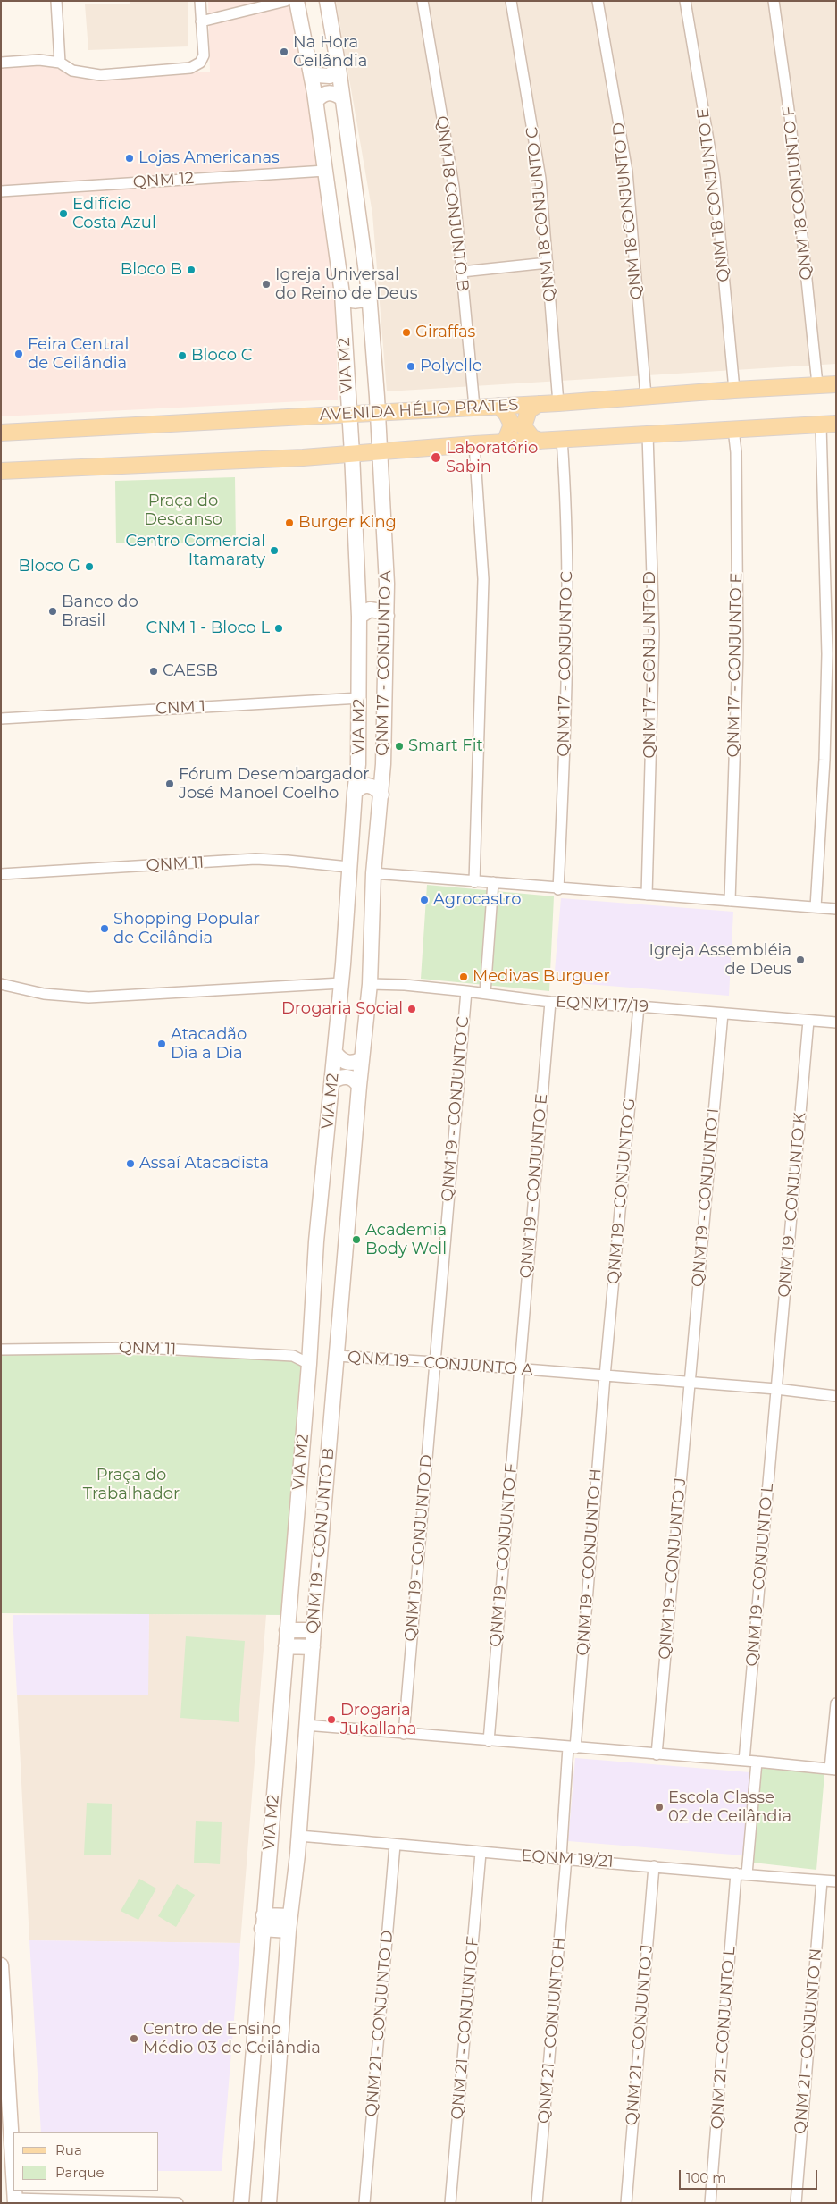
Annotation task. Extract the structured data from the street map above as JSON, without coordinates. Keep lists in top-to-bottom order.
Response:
{
  "streets": {
    "main road": [
      "VIA M2",
      "AVENIDA HÉLIO PRATES",
      "QNM 17 - CONJUNTO A",
      "QNM 19 - CONJUNTO A",
      "QNM 19 - CONJUNTO B"
    ],
    "street": [
      "QNM 12",
      "QNM 18 CONJUNTO F",
      "QNM 18 CONJUNTO E",
      "QNM 18 CONJUNTO B",
      "QNM 18 CONJUNTO D",
      "QNM 18 CONJUNTO C",
      "QNM 17 - CONJUNTO C",
      "QNM 17 - CONJUNTO D",
      "QNM 17 - CONJUNTO E",
      "CNM 1",
      "QNM 11",
      "EQNM 17/19",
      "QNM 19 - CONJUNTO C",
      "QNM 19 - CONJUNTO E",
      "QNM 19 - CONJUNTO G",
      "QNM 19 - CONJUNTO I",
      "QNM 19 - CONJUNTO K",
      "QNM 19 - CONJUNTO D",
      "QNM 19 - CONJUNTO F",
      "QNM 19 - CONJUNTO H",
      "QNM 19 - CONJUNTO J",
      "QNM 19 - CONJUNTO L",
      "EQNM 19/21",
      "QNM 21 - CONJUNTO D",
      "QNM 21 - CONJUNTO F",
      "QNM 21 - CONJUNTO H",
      "QNM 21 - CONJUNTO J",
      "QNM 21 - CONJUNTO L",
      "QNM 21 - CONJUNTO N"
    ]
  },
  "crossings": [
    ["QNM 12", "VIA M2"],
    ["QNM 18 CONJUNTO F", "AVENIDA HÉLIO PRATES"],
    ["QNM 18 CONJUNTO E", "AVENIDA HÉLIO PRATES"],
    ["QNM 18 CONJUNTO B", "AVENIDA HÉLIO PRATES"],
    ["QNM 18 CONJUNTO D", "AVENIDA HÉLIO PRATES"],
    ["QNM 18 CONJUNTO C", "AVENIDA HÉLIO PRATES"],
    ["VIA M2", "AVENIDA HÉLIO PRATES"],
    ["VIA M2", "CNM 1"],
    ["VIA M2", "QNM 11"],
    ["VIA M2", "QNM 19 - CONJUNTO B"],
    ["VIA M2", "EQNM 19/21"],
    ["EQNM 17/19", "QNM 19 - CONJUNTO C"],
    ["EQNM 17/19", "QNM 19 - CONJUNTO E"],
    ["EQNM 17/19", "QNM 19 - CONJUNTO G"],
    ["EQNM 17/19", "QNM 19 - CONJUNTO I"],
    ["EQNM 17/19", "QNM 19 - CONJUNTO K"],
    ["EQNM 17/19", "QNM 19 - CONJUNTO A"],
    ["QNM 19 - CONJUNTO C", "QNM 19 - CONJUNTO A"],
    ["QNM 19 - CONJUNTO C", "QNM 19 - CONJUNTO D"],
    ["QNM 19 - CONJUNTO E", "QNM 19 - CONJUNTO A"],
    ["QNM 19 - CONJUNTO E", "QNM 19 - CONJUNTO F"],
    ["QNM 19 - CONJUNTO G", "QNM 19 - CONJUNTO A"],
    ["QNM 19 - CONJUNTO G", "QNM 19 - CONJUNTO H"],
    ["QNM 19 - CONJUNTO I", "QNM 19 - CONJUNTO A"],
    ["QNM 19 - CONJUNTO I", "QNM 19 - CONJUNTO J"],
    ["QNM 19 - CONJUNTO K", "QNM 19 - CONJUNTO A"],
    ["QNM 19 - CONJUNTO K", "QNM 19 - CONJUNTO L"],
    ["QNM 19 - CONJUNTO A", "QNM 19 - CONJUNTO B"],
    ["QNM 19 - CONJUNTO A", "QNM 19 - CONJUNTO D"],
    ["QNM 19 - CONJUNTO A", "QNM 19 - CONJUNTO F"],
    ["QNM 19 - CONJUNTO A", "QNM 19 - CONJUNTO H"],
    ["QNM 19 - CONJUNTO A", "QNM 19 - CONJUNTO J"],
    ["QNM 19 - CONJUNTO A", "QNM 19 - CONJUNTO L"],
    ["QNM 19 - CONJUNTO H", "EQNM 19/21"],
    ["QNM 19 - CONJUNTO H", "QNM 21 - CONJUNTO H"],
    ["EQNM 19/21", "QNM 21 - CONJUNTO D"],
    ["EQNM 19/21", "QNM 21 - CONJUNTO F"],
    ["EQNM 19/21", "QNM 21 - CONJUNTO H"],
    ["EQNM 19/21", "QNM 21 - CONJUNTO J"],
    ["EQNM 19/21", "QNM 21 - CONJUNTO L"],
    ["EQNM 19/21", "QNM 21 - CONJUNTO N"]
  ],
  "parks": ["Praça do Descanso", "Praça do Trabalhador"],
  "places": [
    "Na Hora Ceilândia",
    "Lojas Americanas",
    "Edifício Costa Azul",
    "Bloco B",
    "Igreja Universal do Reino de Deus",
    "Giraffas",
    "Feira Central de Ceilândia",
    "Bloco C",
    "Polyelle",
    "Laboratório Sabin",
    "Burger King",
    "Centro Comercial Itamaraty",
    "Bloco G",
    "Banco do Brasil",
    "CNM 1 - Bloco L",
    "CAESB",
    "Smart Fit",
    "Fórum Desembargador José Manoel Coelho",
    "Agrocastro",
    "Shopping Popular de Ceilândia",
    "Igreja Assembléia de Deus",
    "Medivas Burguer",
    "Drogaria Social",
    "Atacadão Dia a Dia",
    "Assaí Atacadista",
    "Academia Body Well",
    "Drogaria Jukallana",
    "Escola Classe 02 de Ceilândia",
    "Centro de Ensino Médio 03 de Ceilândia"
  ],
  "legend": ["Rua", "Parque"],
  "scale_bar": "100 m"
}
